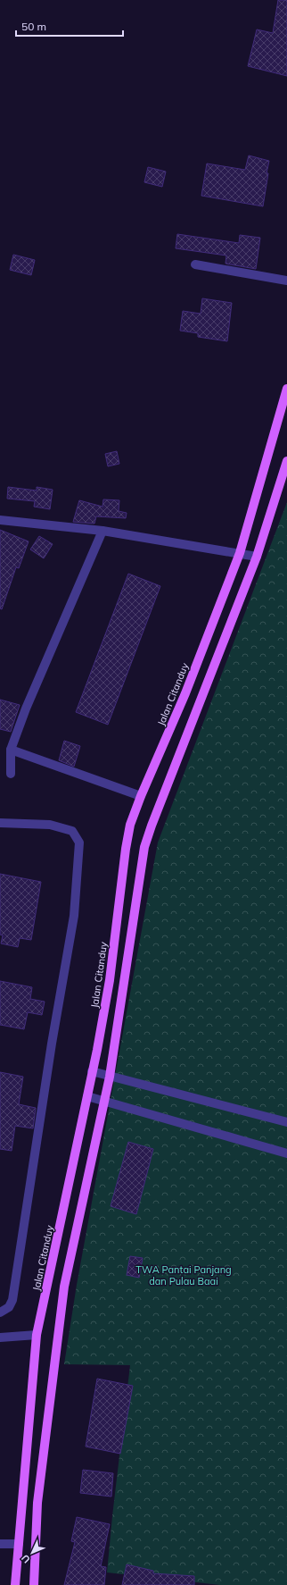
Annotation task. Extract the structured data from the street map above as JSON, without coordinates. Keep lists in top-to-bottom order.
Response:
{
  "streets": {
    "main road": ["Jalan Citanduy"]
  },
  "parks": ["TWA Pantai Panjang dan Pulau Baai"],
  "scale_bar": "50 m",
  "north": "bottom left"
}
